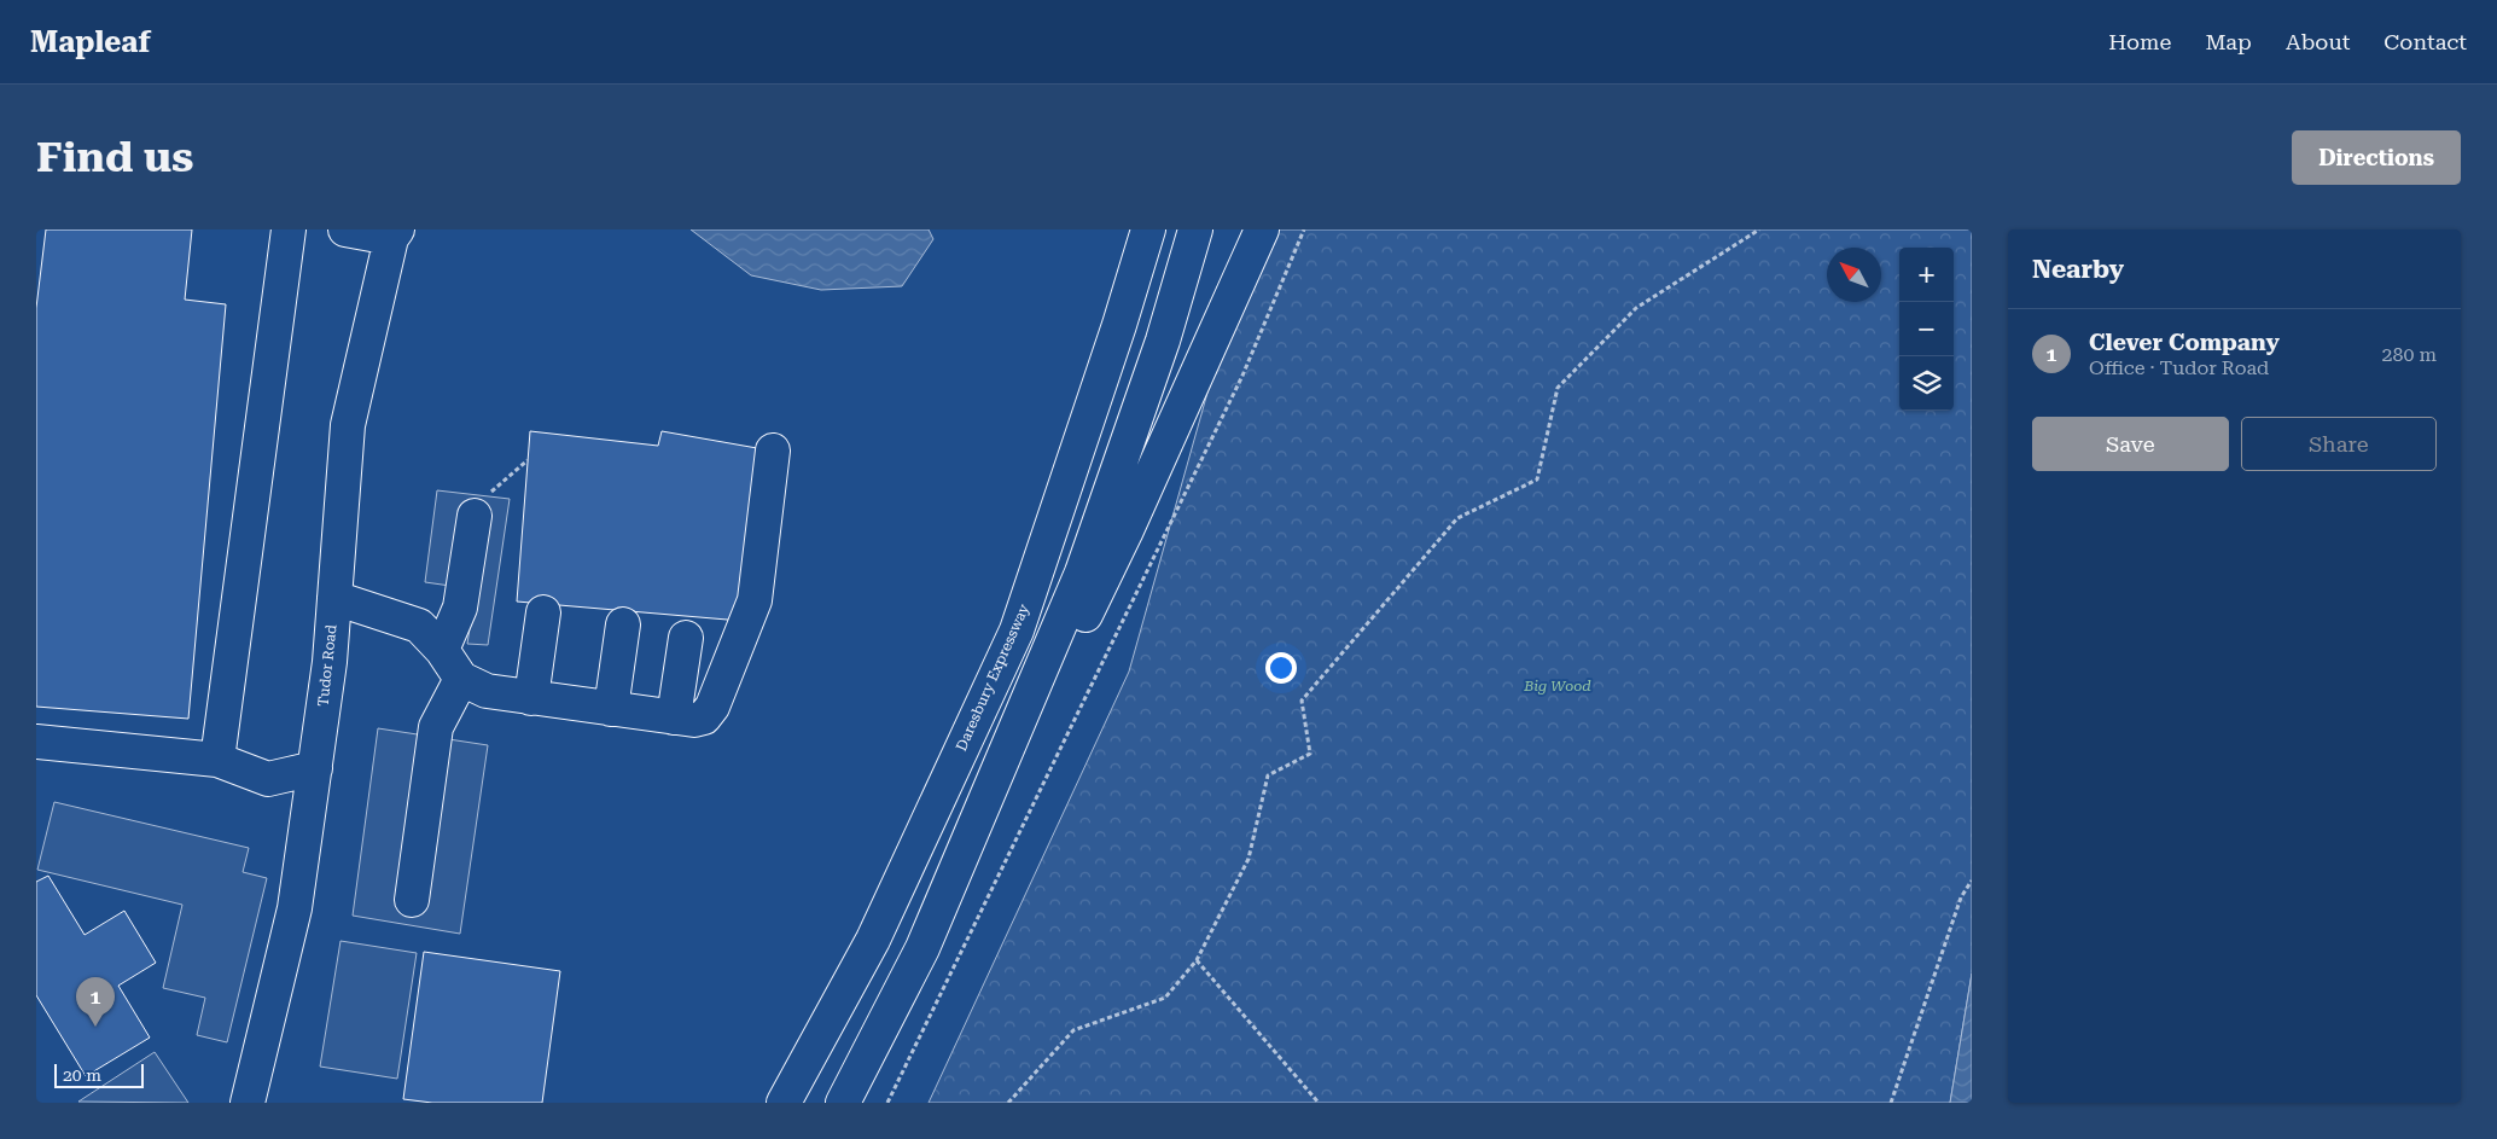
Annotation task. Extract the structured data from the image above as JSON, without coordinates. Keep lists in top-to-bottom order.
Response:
{
  "streets": {
    "main road": ["Tudor Road", "Daresbury Expressway"]
  },
  "parks": ["Big Wood"],
  "scale_bar": "20 m",
  "north": "top left",
  "page": {
    "header": "Mapleaf",
    "nav": [
      "Home",
      "Map",
      "About",
      "Contact"
    ],
    "buttons": [
      "Directions",
      ["Save", "Share"]
    ],
    "title": "Find us",
    "heading": "Nearby",
    "map_buttons": ["+", "−"],
    "list": [
      {
        "mark": "1",
        "name": "Clever Company",
        "note": "Office · Tudor Road",
        "value": "280 m"
      }
    ],
    "pins": "1",
    "scale": "20 m"
  }
}
